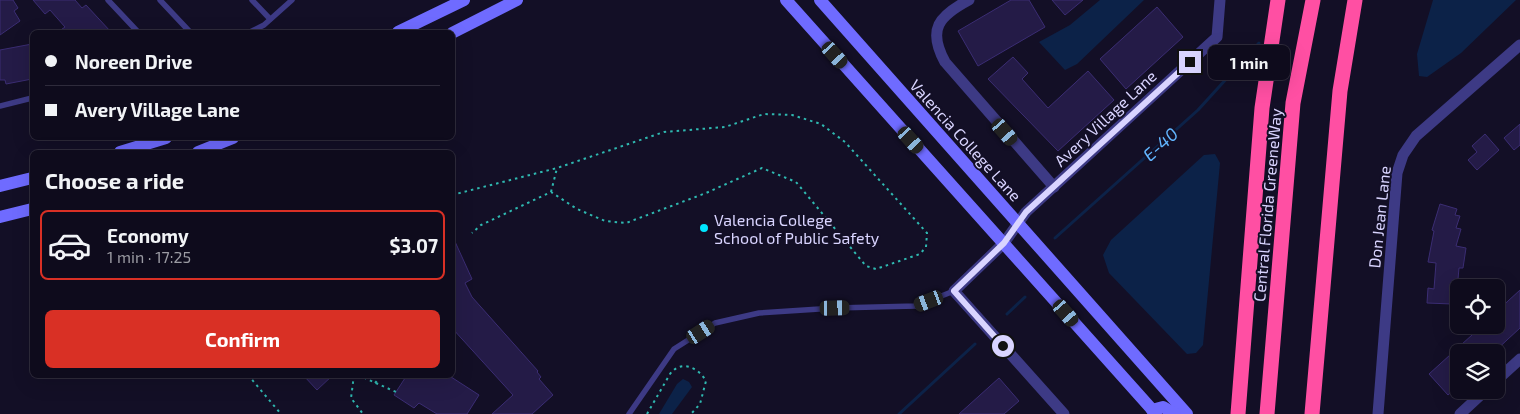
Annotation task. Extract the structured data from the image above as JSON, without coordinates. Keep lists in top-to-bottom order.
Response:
{
  "streets": {
    "highway": ["Central Florida GreeneWay"],
    "street": ["Avery Village Lane", "Valencia College Lane", "Don Jean Lane"]
  },
  "crossings": [
    ["Avery Village Lane", "Valencia College Lane"]
  ],
  "water": ["E-40"],
  "places": ["Valencia College School of Public Safety"],
  "page": {
    "banner": ["Noreen Drive", "Avery Village Lane"],
    "bubble": "1 min",
    "heading": "Choose a ride",
    "list": [
      {
        "name": "Economy",
        "note": "1 min · 17:25",
        "value": "$3.07"
      }
    ],
    "buttons": "Confirm"
  }
}
